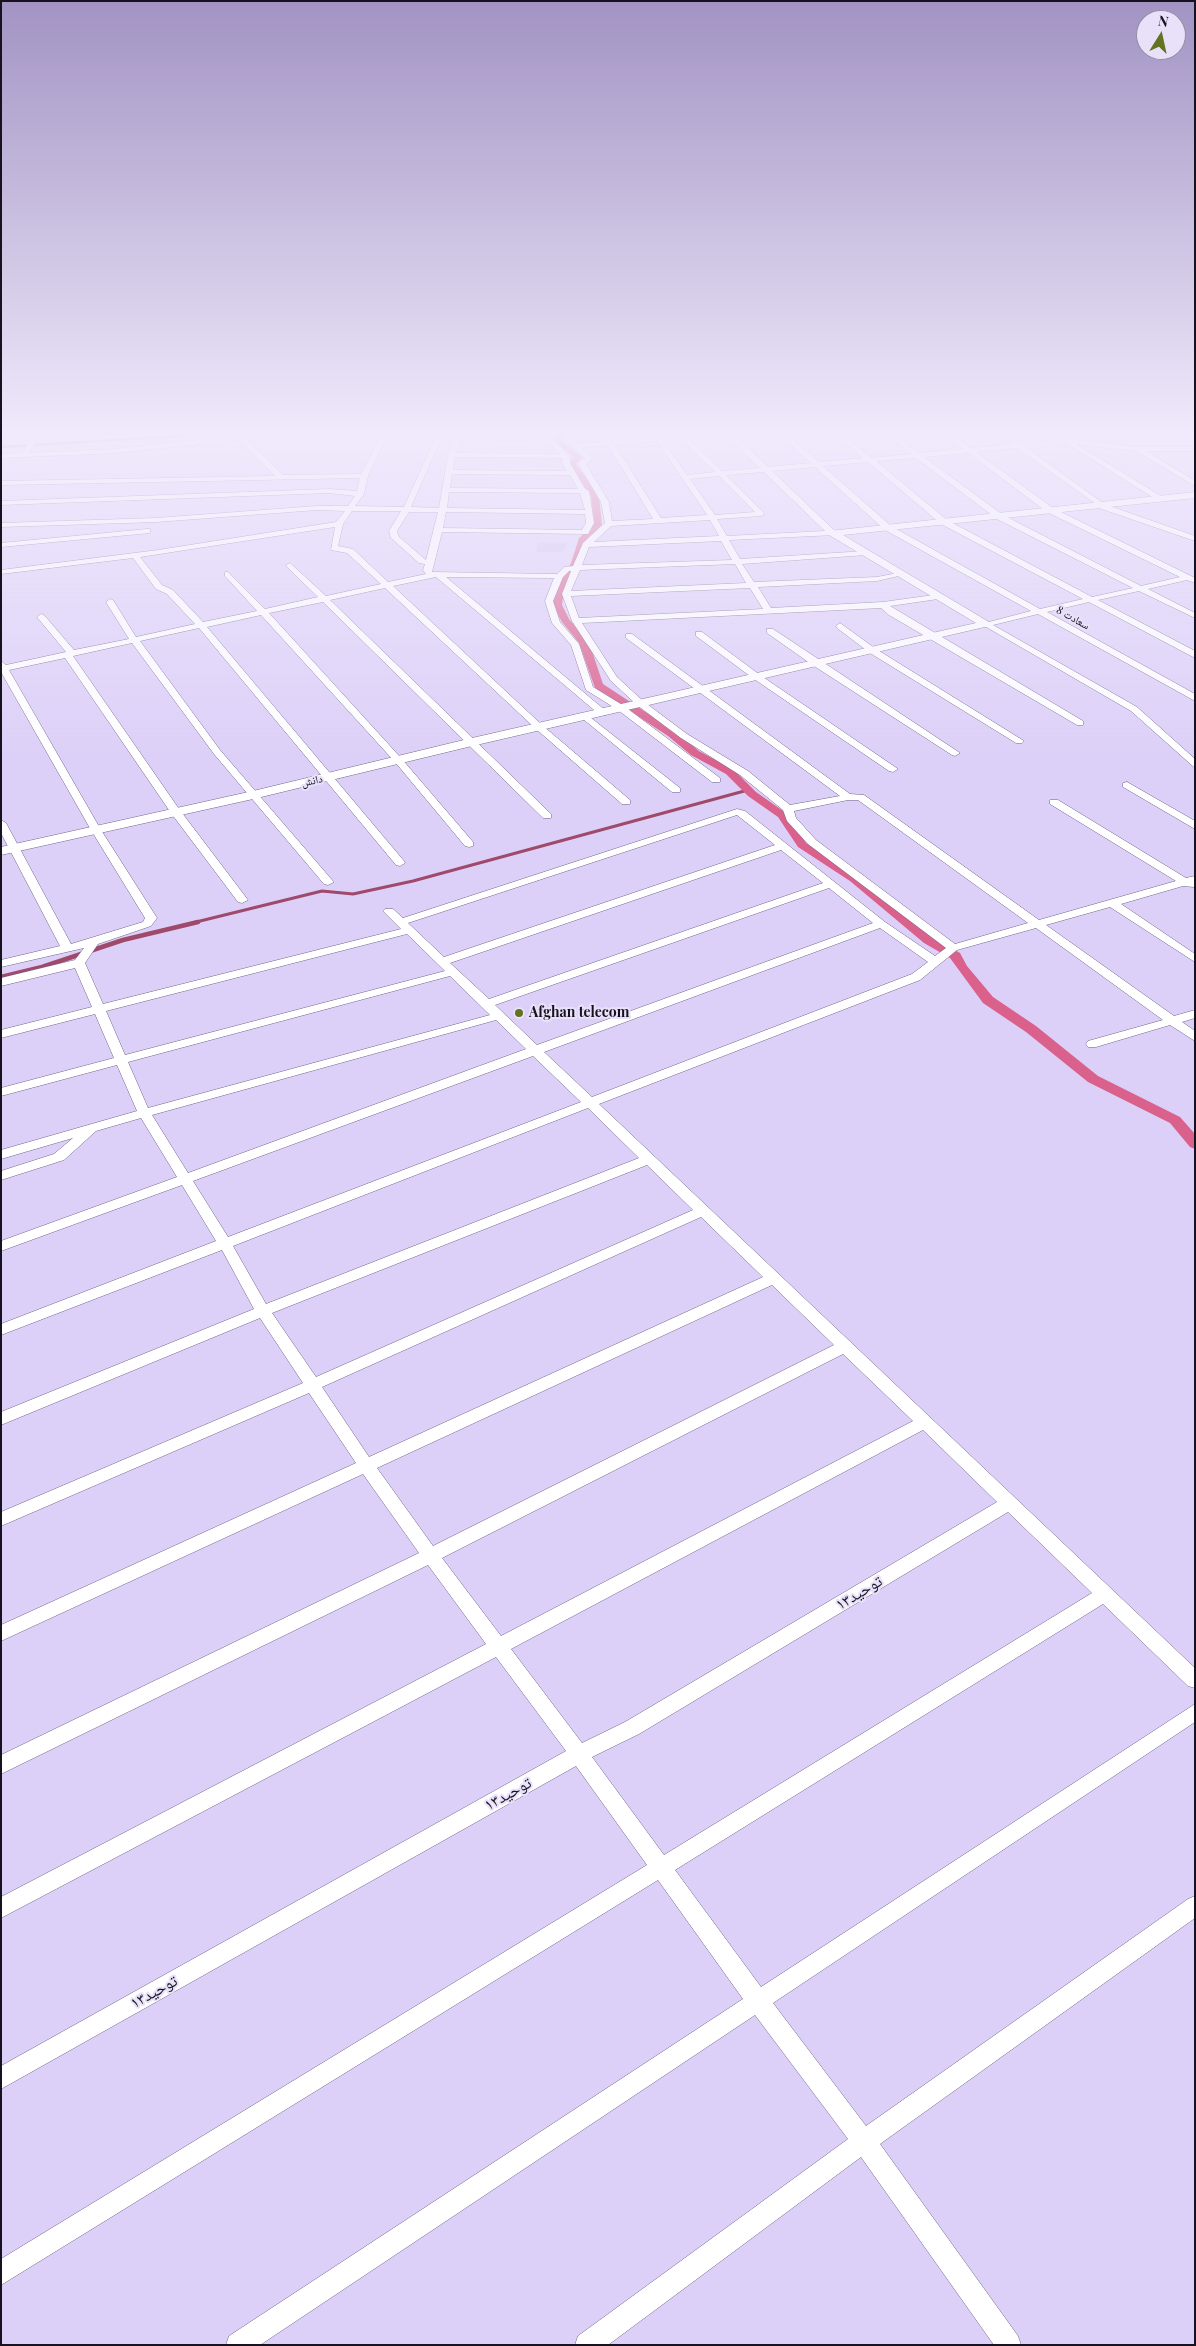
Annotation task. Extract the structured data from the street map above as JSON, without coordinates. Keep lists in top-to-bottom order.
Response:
{
  "streets": {
    "main road": ["دانش"],
    "street": ["سعادت 8", "توحید۱۳"]
  },
  "places": ["Afghan telecom"],
  "north": "top"
}
